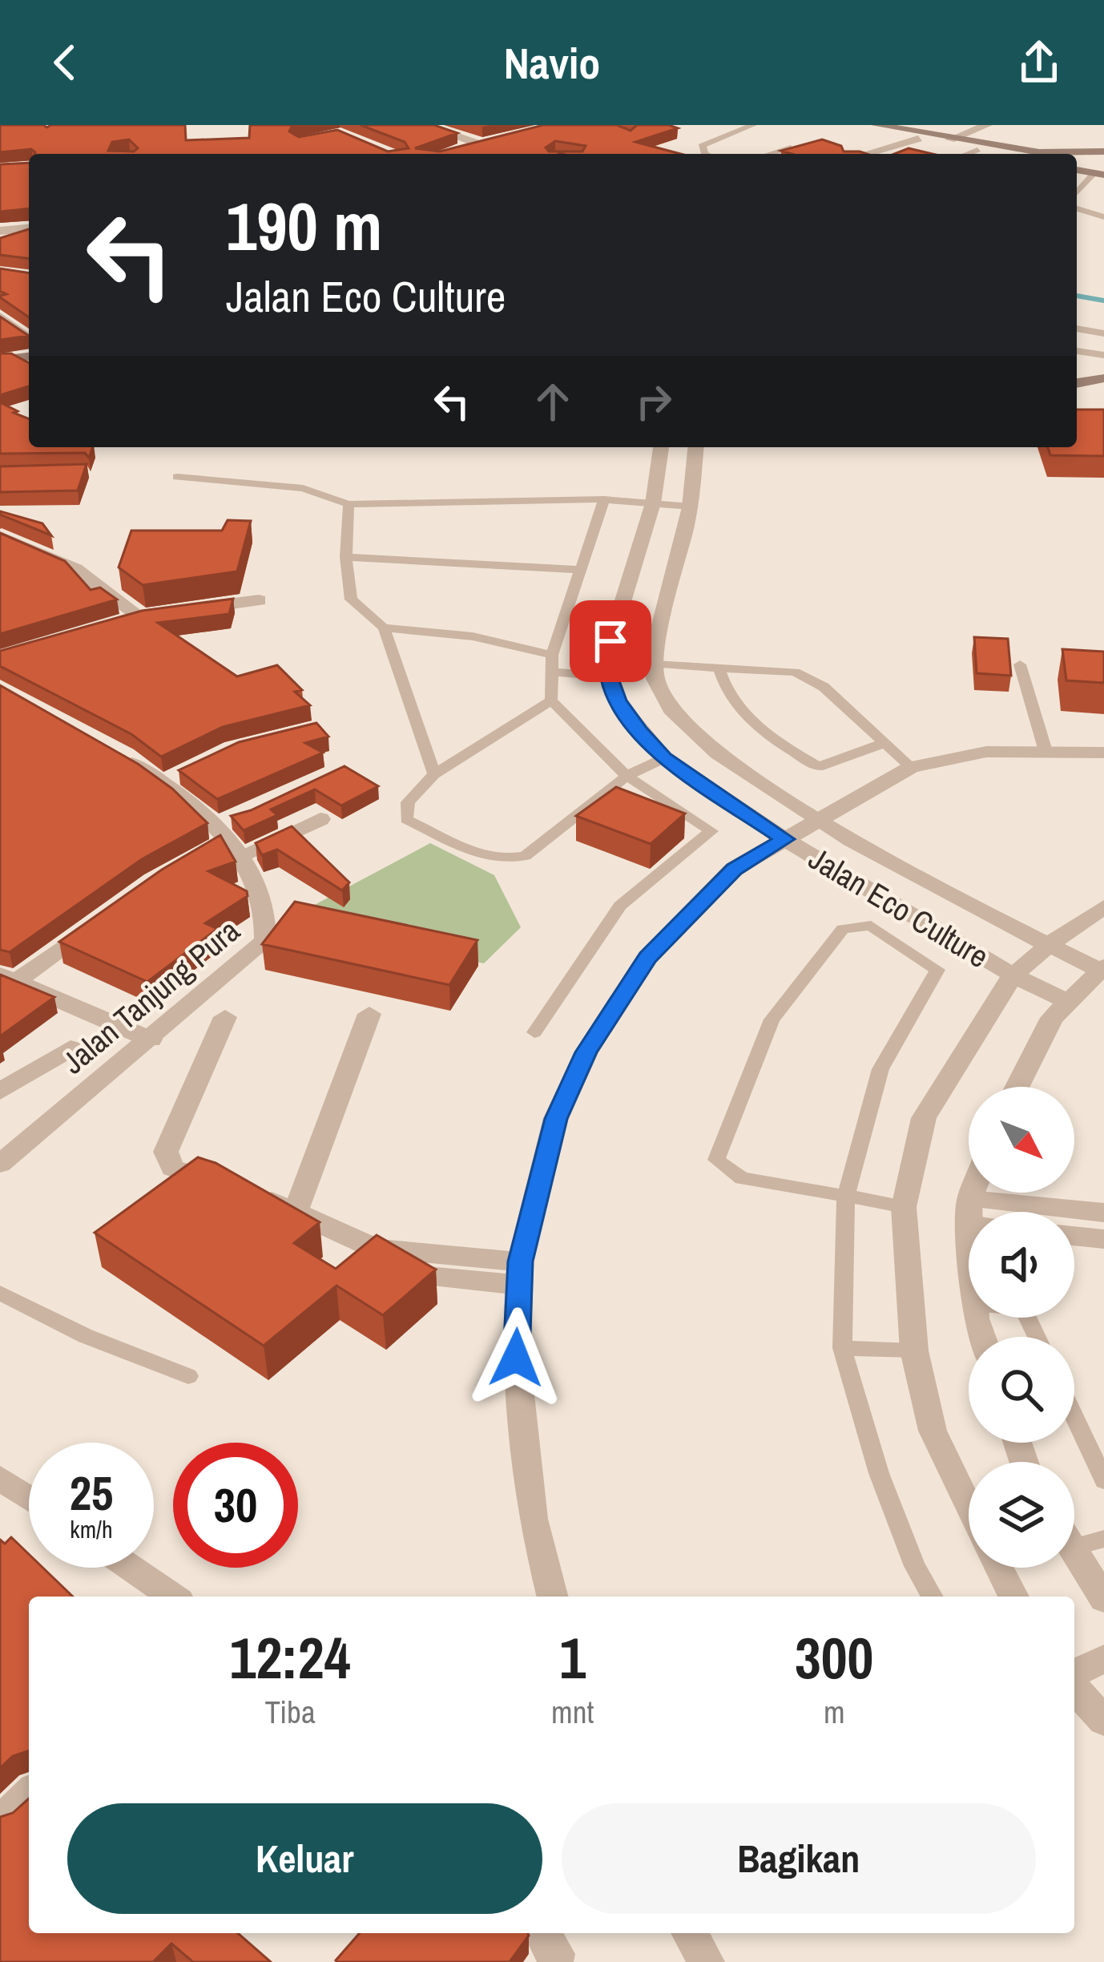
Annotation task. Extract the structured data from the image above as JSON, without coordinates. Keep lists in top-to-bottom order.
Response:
{
  "streets": {
    "street": ["Jalan Eco Culture", "Jalan Tanjung Pura"]
  },
  "north": "bottom right",
  "page": {
    "header": "Navio",
    "turn": ["190 m", "Jalan Eco Culture"],
    "speed": "25 km/h",
    "limit": "30",
    "eta": [
      "12:24",
      "Tiba",
      "1",
      "mnt",
      "300",
      "m"
    ],
    "buttons": ["Keluar", "Bagikan"]
  }
}
